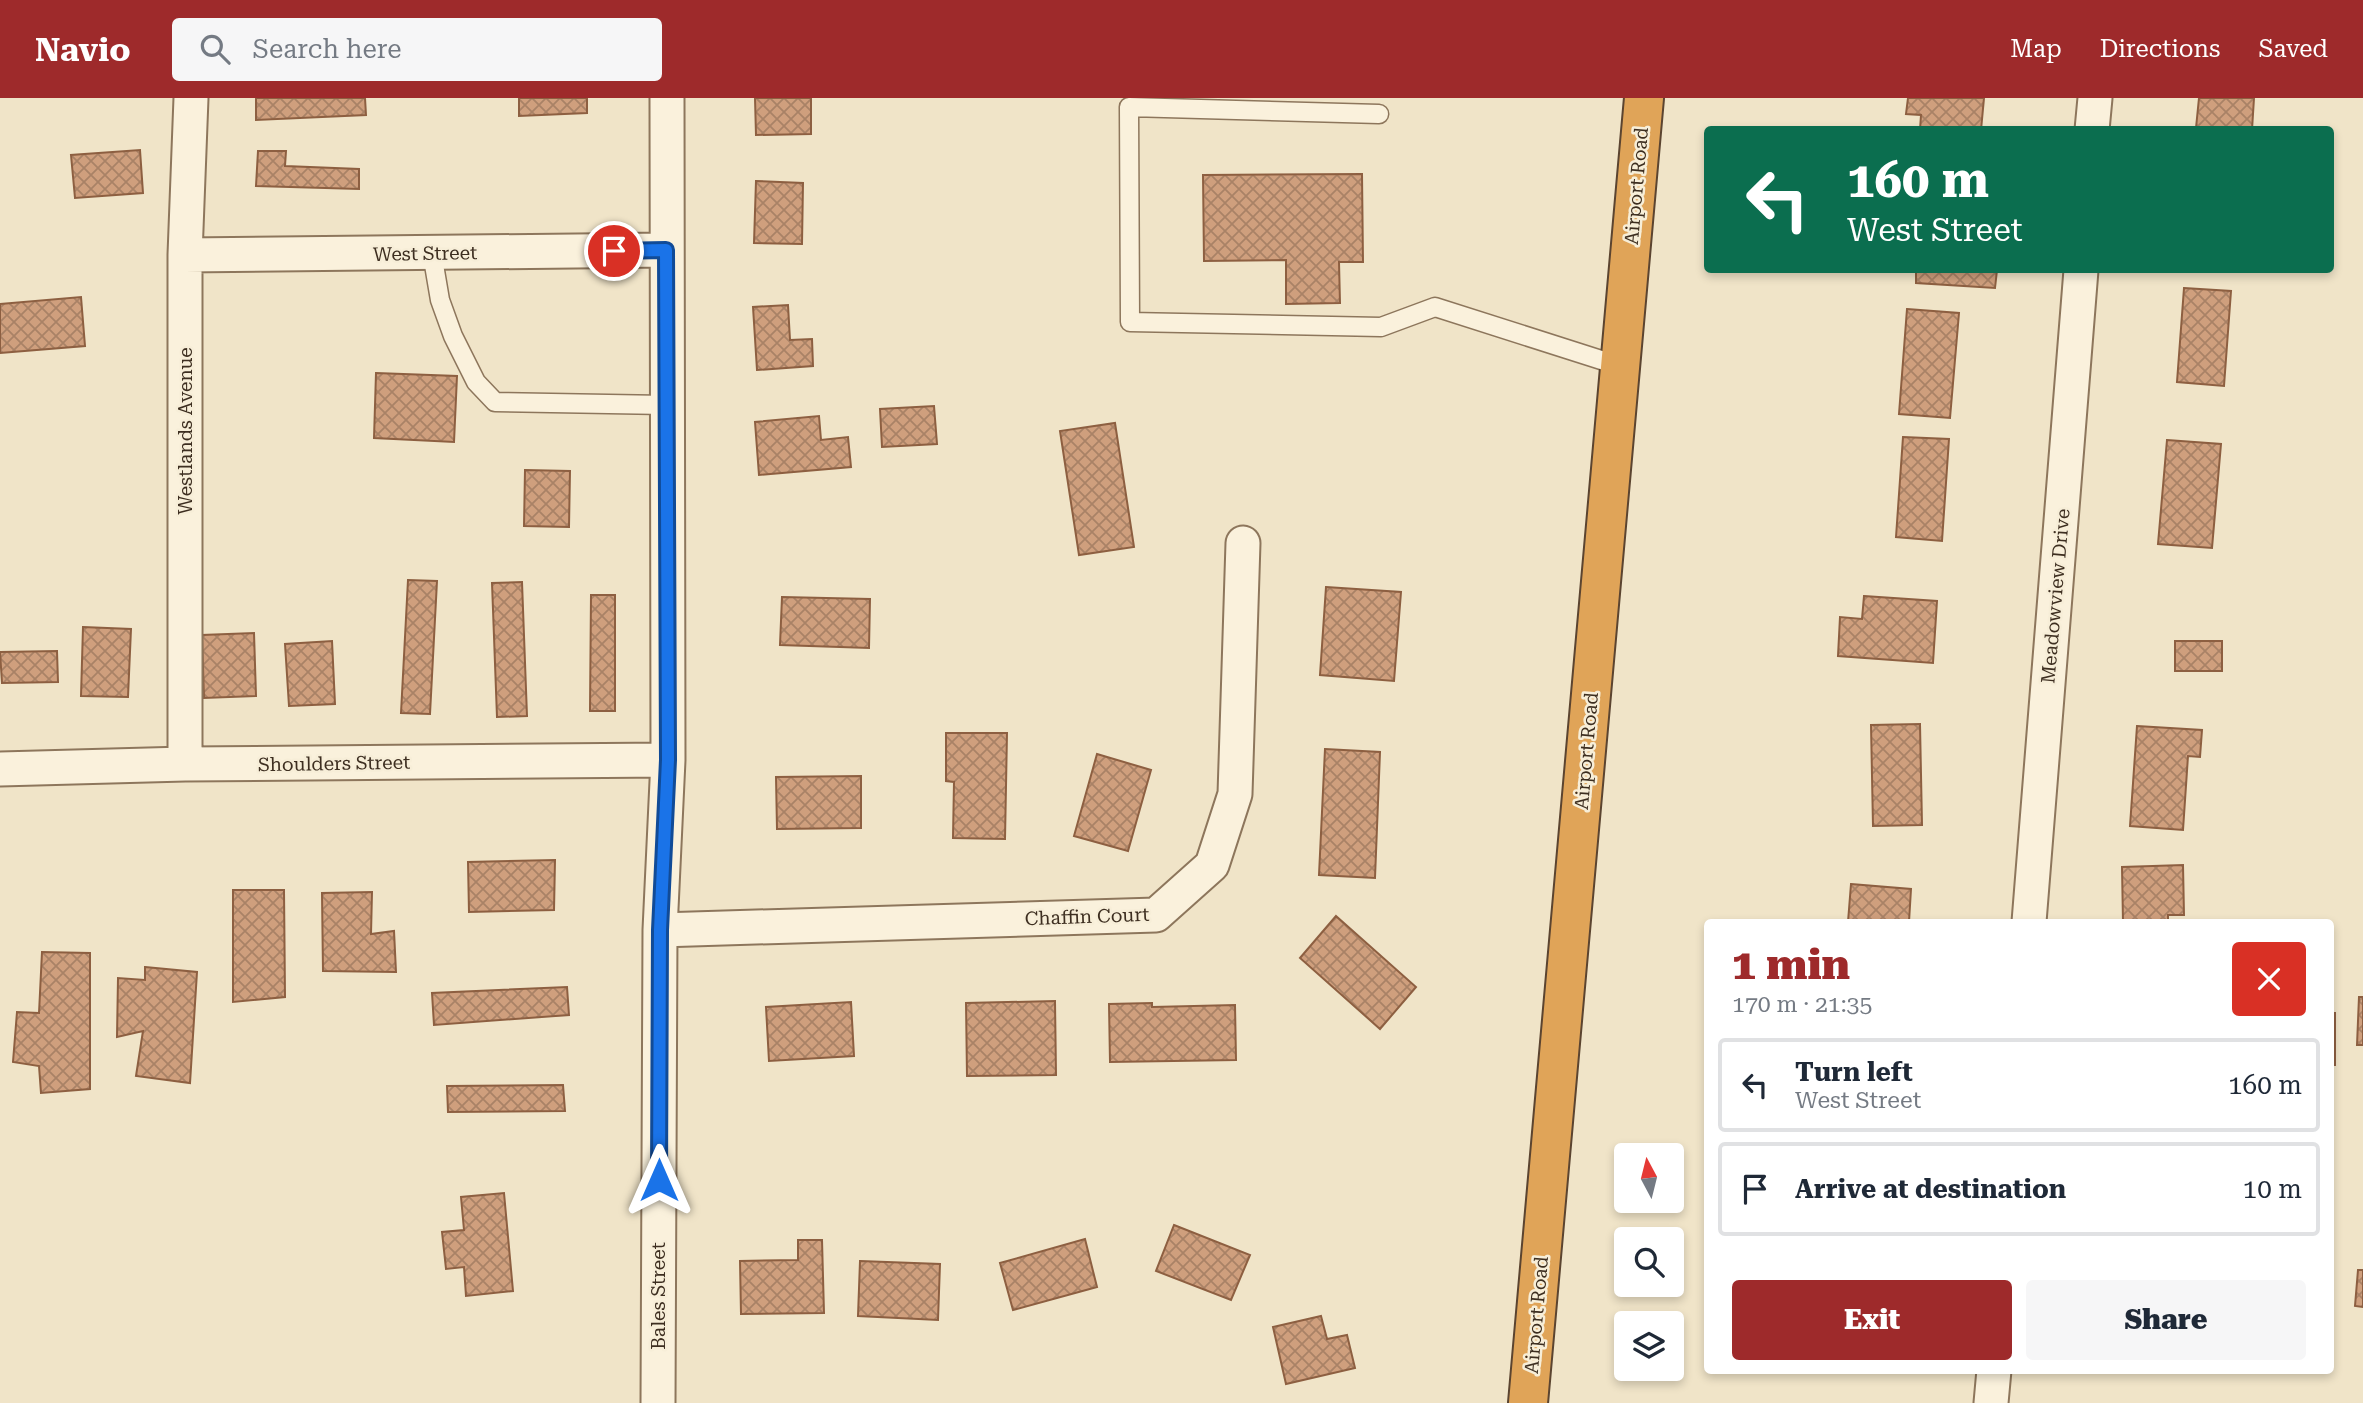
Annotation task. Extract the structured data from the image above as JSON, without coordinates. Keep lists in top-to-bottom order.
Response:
{
  "streets": {
    "highway": ["Airport Road"],
    "street": [
      "West Street",
      "Westlands Avenue",
      "Meadowview Drive",
      "Shoulders Street",
      "Chaffin Court",
      "Bales Street"
    ]
  },
  "crossings": [
    ["West Street", "Westlands Avenue"],
    ["West Street", "Bales Street"],
    ["Westlands Avenue", "Shoulders Street"],
    ["Shoulders Street", "Bales Street"],
    ["Chaffin Court", "Bales Street"]
  ],
  "north": "top",
  "page": {
    "header": "Navio",
    "search": "Search here",
    "nav": ["Map", "Directions", "Saved"],
    "turn": ["160 m", "West Street"],
    "heading": ["1 min", "170 m · 21:35"],
    "list": [
      {
        "name": "Turn left",
        "note": "West Street",
        "value": "160 m"
      },
      {
        "name": "Arrive at destination",
        "value": "10 m"
      }
    ],
    "buttons": ["Exit", "Share"]
  }
}
